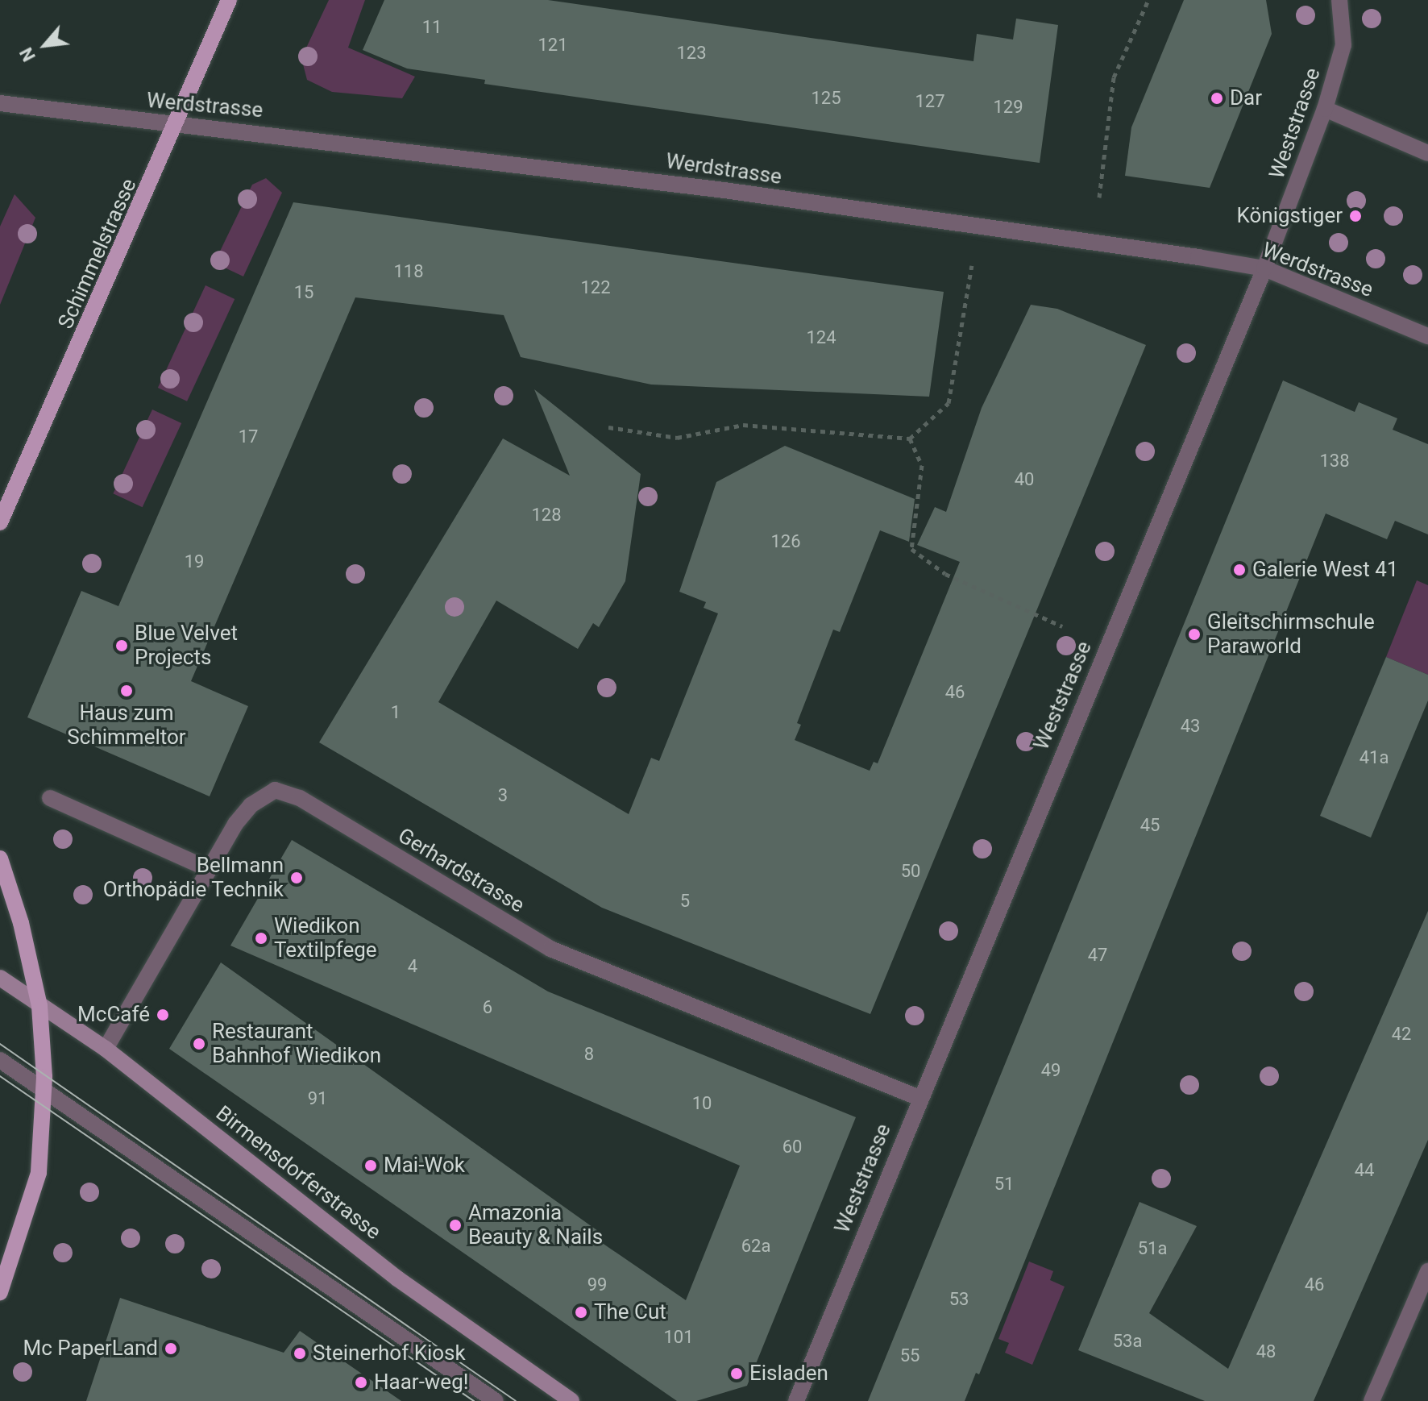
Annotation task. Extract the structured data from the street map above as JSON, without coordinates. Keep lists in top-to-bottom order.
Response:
{
  "streets": {
    "main road": ["Schimmelstrasse", "Birmensdorferstrasse"],
    "street": ["Werdstrasse", "Weststrasse", "Gerhardstrasse"]
  },
  "crossings": [
    ["Werdstrasse", "Weststrasse"],
    ["Werdstrasse", "Schimmelstrasse"],
    ["Weststrasse", "Gerhardstrasse"],
    ["Gerhardstrasse", "Birmensdorferstrasse"]
  ],
  "places": [
    "Dar",
    "Königstiger",
    "Galerie West 41",
    "Gleitschirmschule Paraworld",
    "Blue Velvet Projects",
    "Haus zum Schimmeltor",
    "Bellmann Orthopädie Technik",
    "Wiedikon Textilpfege",
    "McCafé",
    "Restaurant Bahnhof Wiedikon",
    "Mai-Wok",
    "Amazonia Beauty & Nails",
    "The Cut",
    "Mc PaperLand",
    "Steinerhof Kiosk",
    "Eisladen",
    "Haar-weg!"
  ],
  "house_numbers": [
    "11",
    "121",
    "123",
    "125",
    "127",
    "129",
    "118",
    "122",
    "15",
    "124",
    "17",
    "138",
    "40",
    "128",
    "126",
    "19",
    "46",
    "1",
    "43",
    "41a",
    "3",
    "45",
    "50",
    "5",
    "47",
    "4",
    "6",
    "42",
    "8",
    "49",
    "91",
    "10",
    "60",
    "44",
    "51",
    "62a",
    "51a",
    "99",
    "46",
    "53",
    "101",
    "53a",
    "48",
    "55"
  ],
  "north": "bottom left"
}
